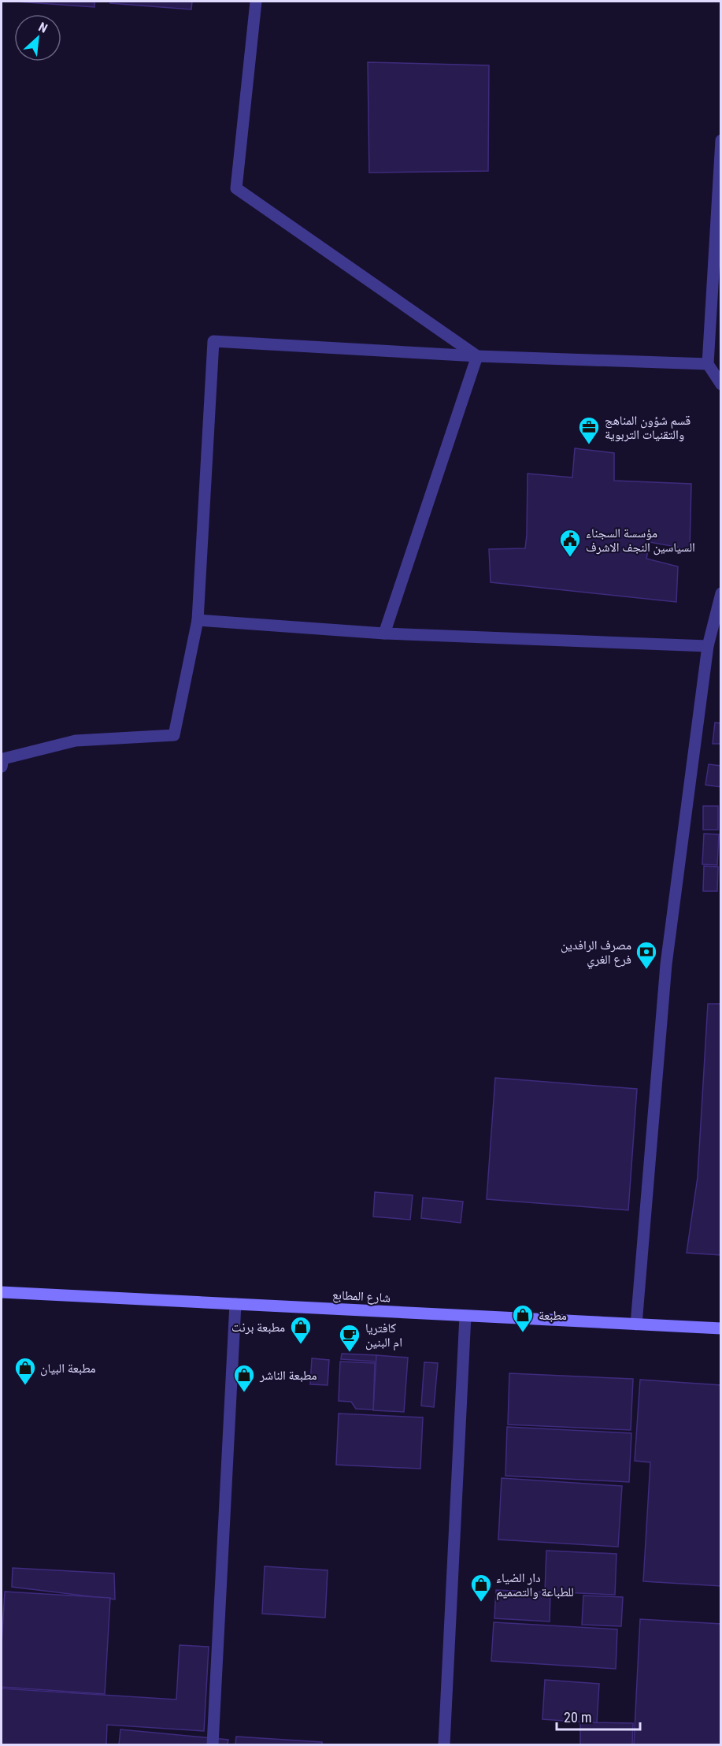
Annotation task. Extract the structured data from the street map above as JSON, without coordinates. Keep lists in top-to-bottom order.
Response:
{
  "streets": {
    "street": ["شارع المطابع"]
  },
  "places": {
    "office": ["قسم شؤون المناهج والتقنيات التربوية"],
    "public building": ["مؤسسة السجناء السياسين النجف الاشرف"],
    "bank": ["مصرف الرافدين فرع الغري"],
    "shop": [
      "مطبعة",
      "مطبعة برنت",
      "مطبعة البيان",
      "مطبعة الناشر",
      "دار الضياء للطباعة والتصميم"
    ],
    "cafe": ["كافتريا ام البنين"]
  },
  "scale_bar": "20 m",
  "north": "top right"
}
